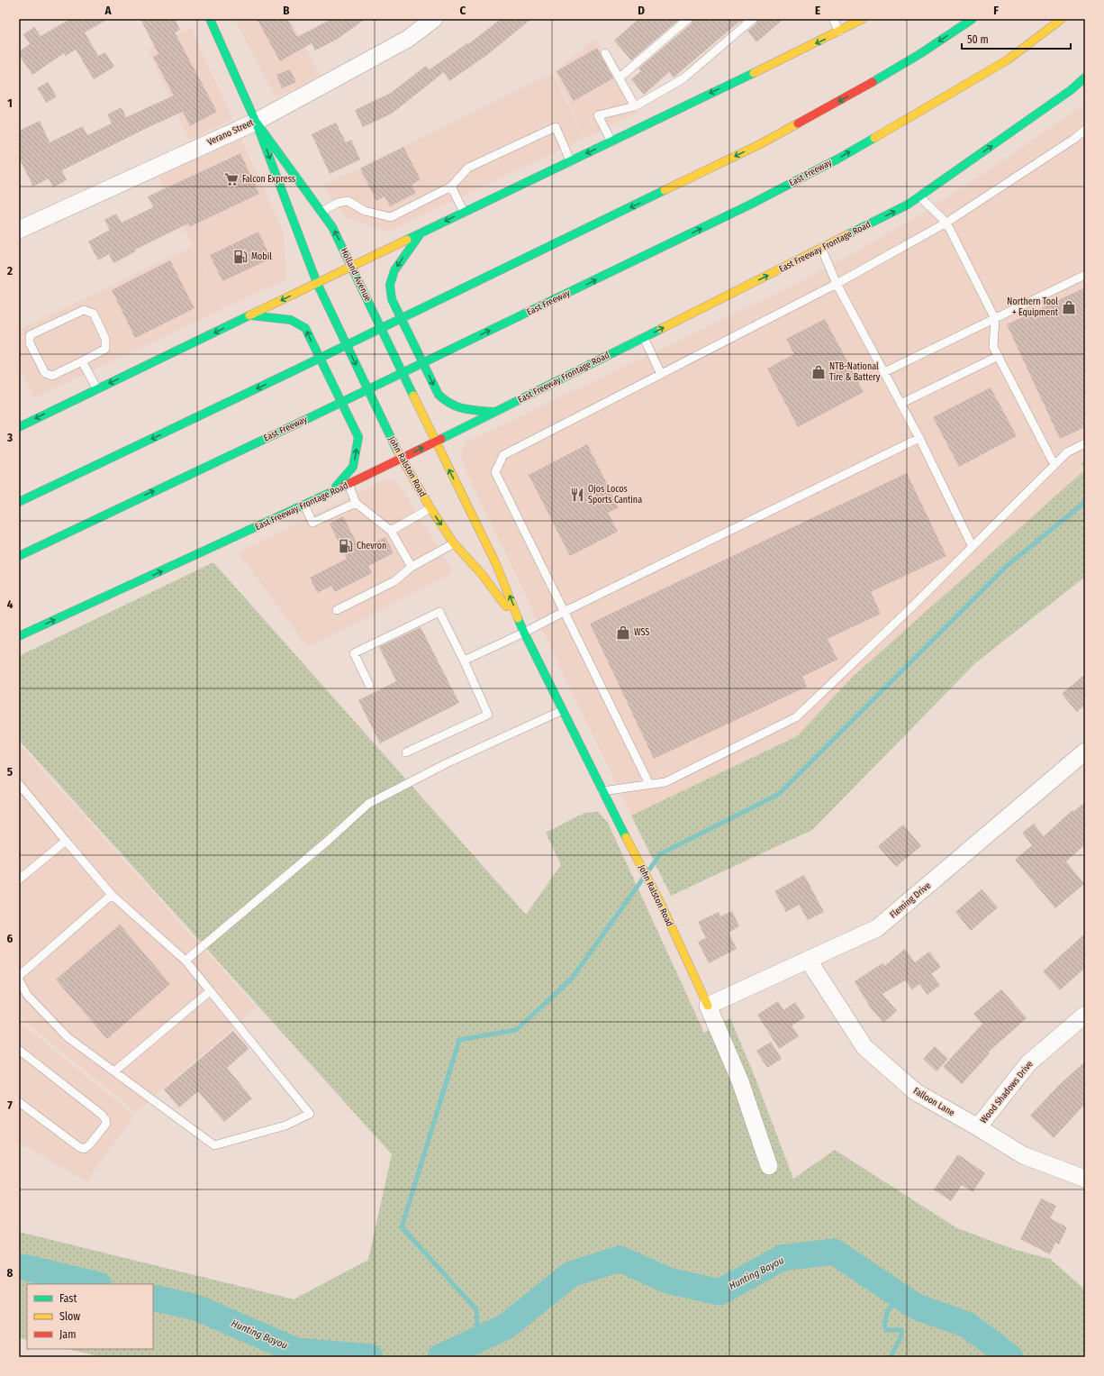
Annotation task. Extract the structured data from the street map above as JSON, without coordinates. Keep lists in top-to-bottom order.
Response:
{
  "streets": {
    "main road": [
      "East Freeway",
      "East Freeway Frontage Road",
      "Holland Avenue",
      "John Ralston Road"
    ],
    "street": [
      "Verano Street",
      "Fleming Drive",
      "Wood Shadows Drive",
      "Falloon Lane"
    ]
  },
  "crossings": [
    ["Verano Street", "Holland Avenue"],
    ["East Freeway Frontage Road", "Holland Avenue"],
    ["East Freeway Frontage Road", "John Ralston Road"],
    ["Holland Avenue", "John Ralston Road"],
    ["John Ralston Road", "Fleming Drive"],
    ["Fleming Drive", "Falloon Lane"],
    ["Wood Shadows Drive", "Falloon Lane"]
  ],
  "one_way": ["East Freeway Frontage Road"],
  "water": ["Hunting Bayou"],
  "places": {
    "supermarket": ["Falcon Express"],
    "fuel station": ["Mobil", "Chevron"],
    "shop": ["Northern Tool + Equipment", "NTB-National Tire & Battery", "WSS"],
    "restaurant": ["Ojos Locos Sports Cantina"]
  },
  "legend": ["Fast", "Slow", "Jam"],
  "scale_bar": "50 m",
  "grid": {
    "columns": [
      "A",
      "B",
      "C",
      "D",
      "E",
      "F"
    ],
    "rows": [
      "1",
      "2",
      "3",
      "4",
      "5",
      "6",
      "7",
      "8"
    ]
  }
}
